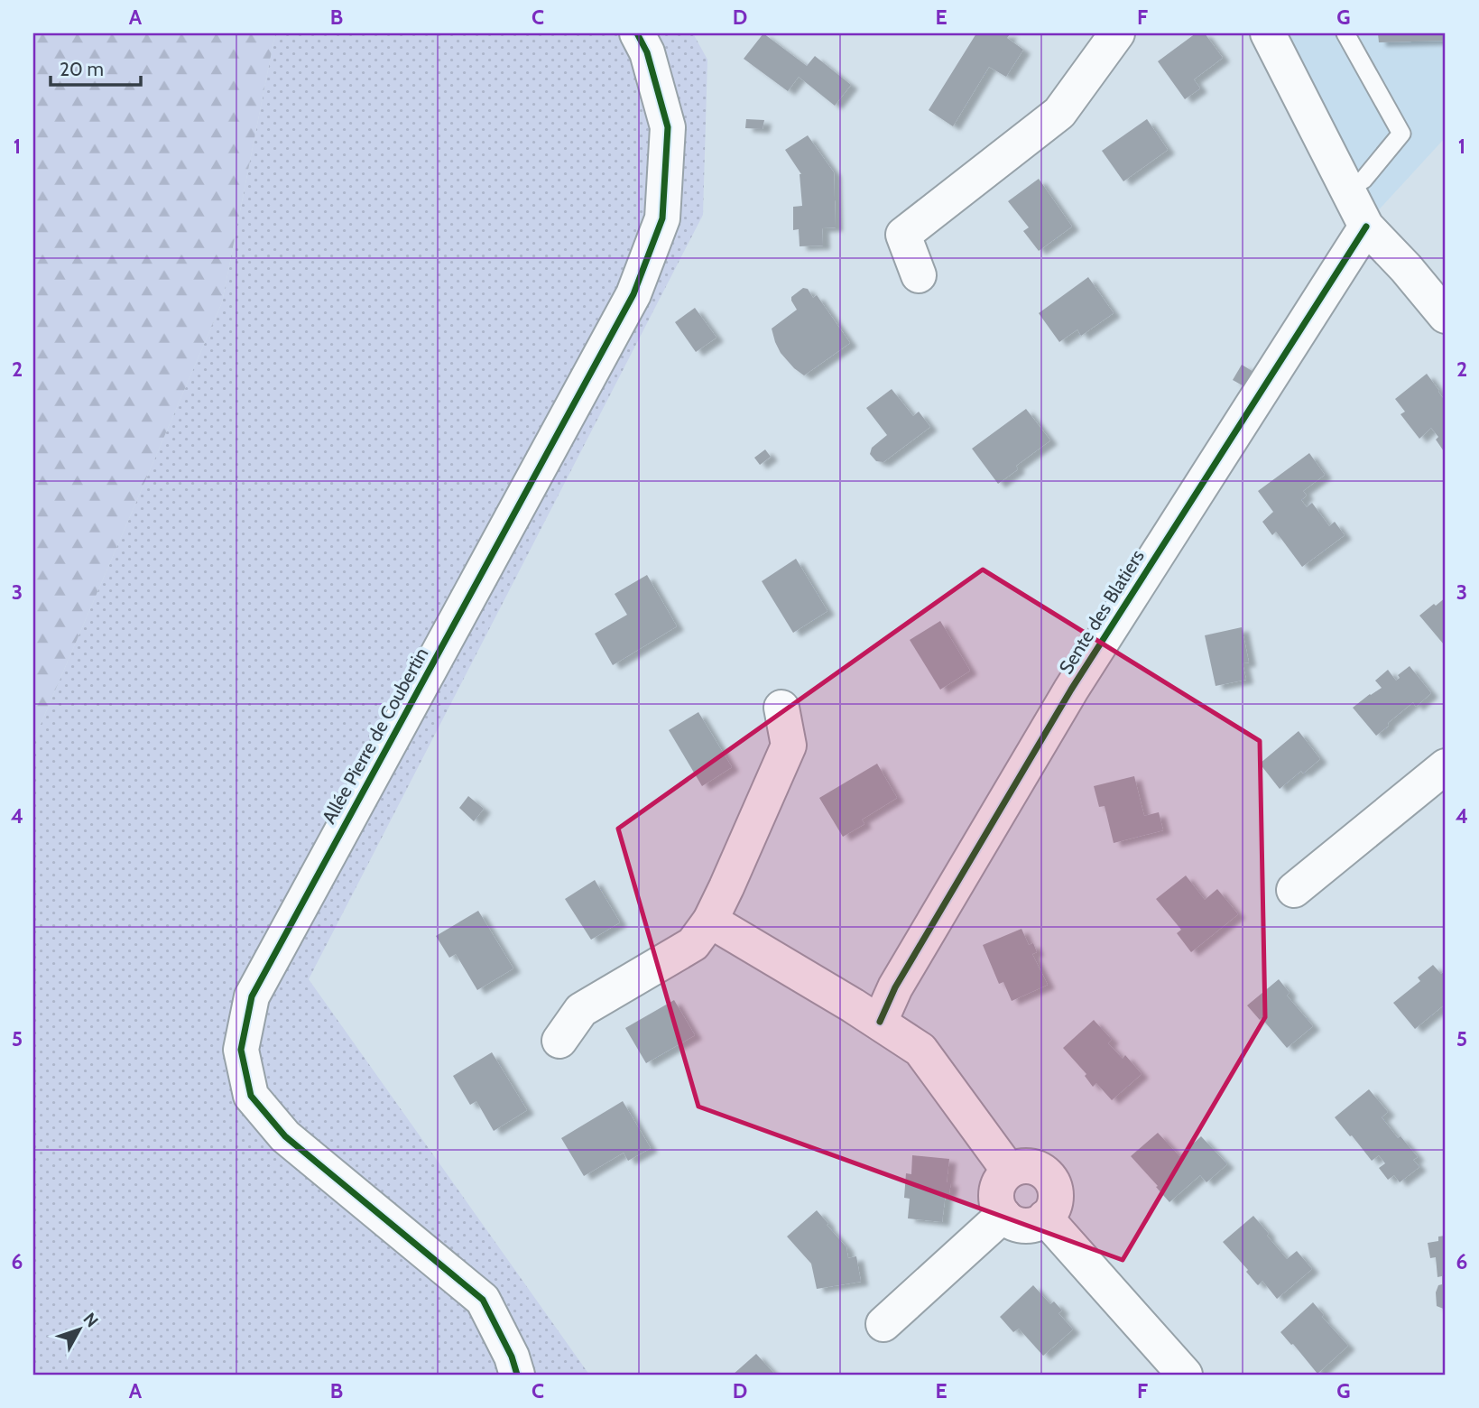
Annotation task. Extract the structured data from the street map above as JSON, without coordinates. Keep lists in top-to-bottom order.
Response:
{
  "streets": {
    "street": ["Sente des Blatiers", "Allée Pierre de Coubertin"]
  },
  "scale_bar": "20 m",
  "north": "top right",
  "grid": {
    "columns": [
      "A",
      "B",
      "C",
      "D",
      "E",
      "F",
      "G"
    ],
    "rows": [
      "1",
      "2",
      "3",
      "4",
      "5",
      "6"
    ]
  }
}
